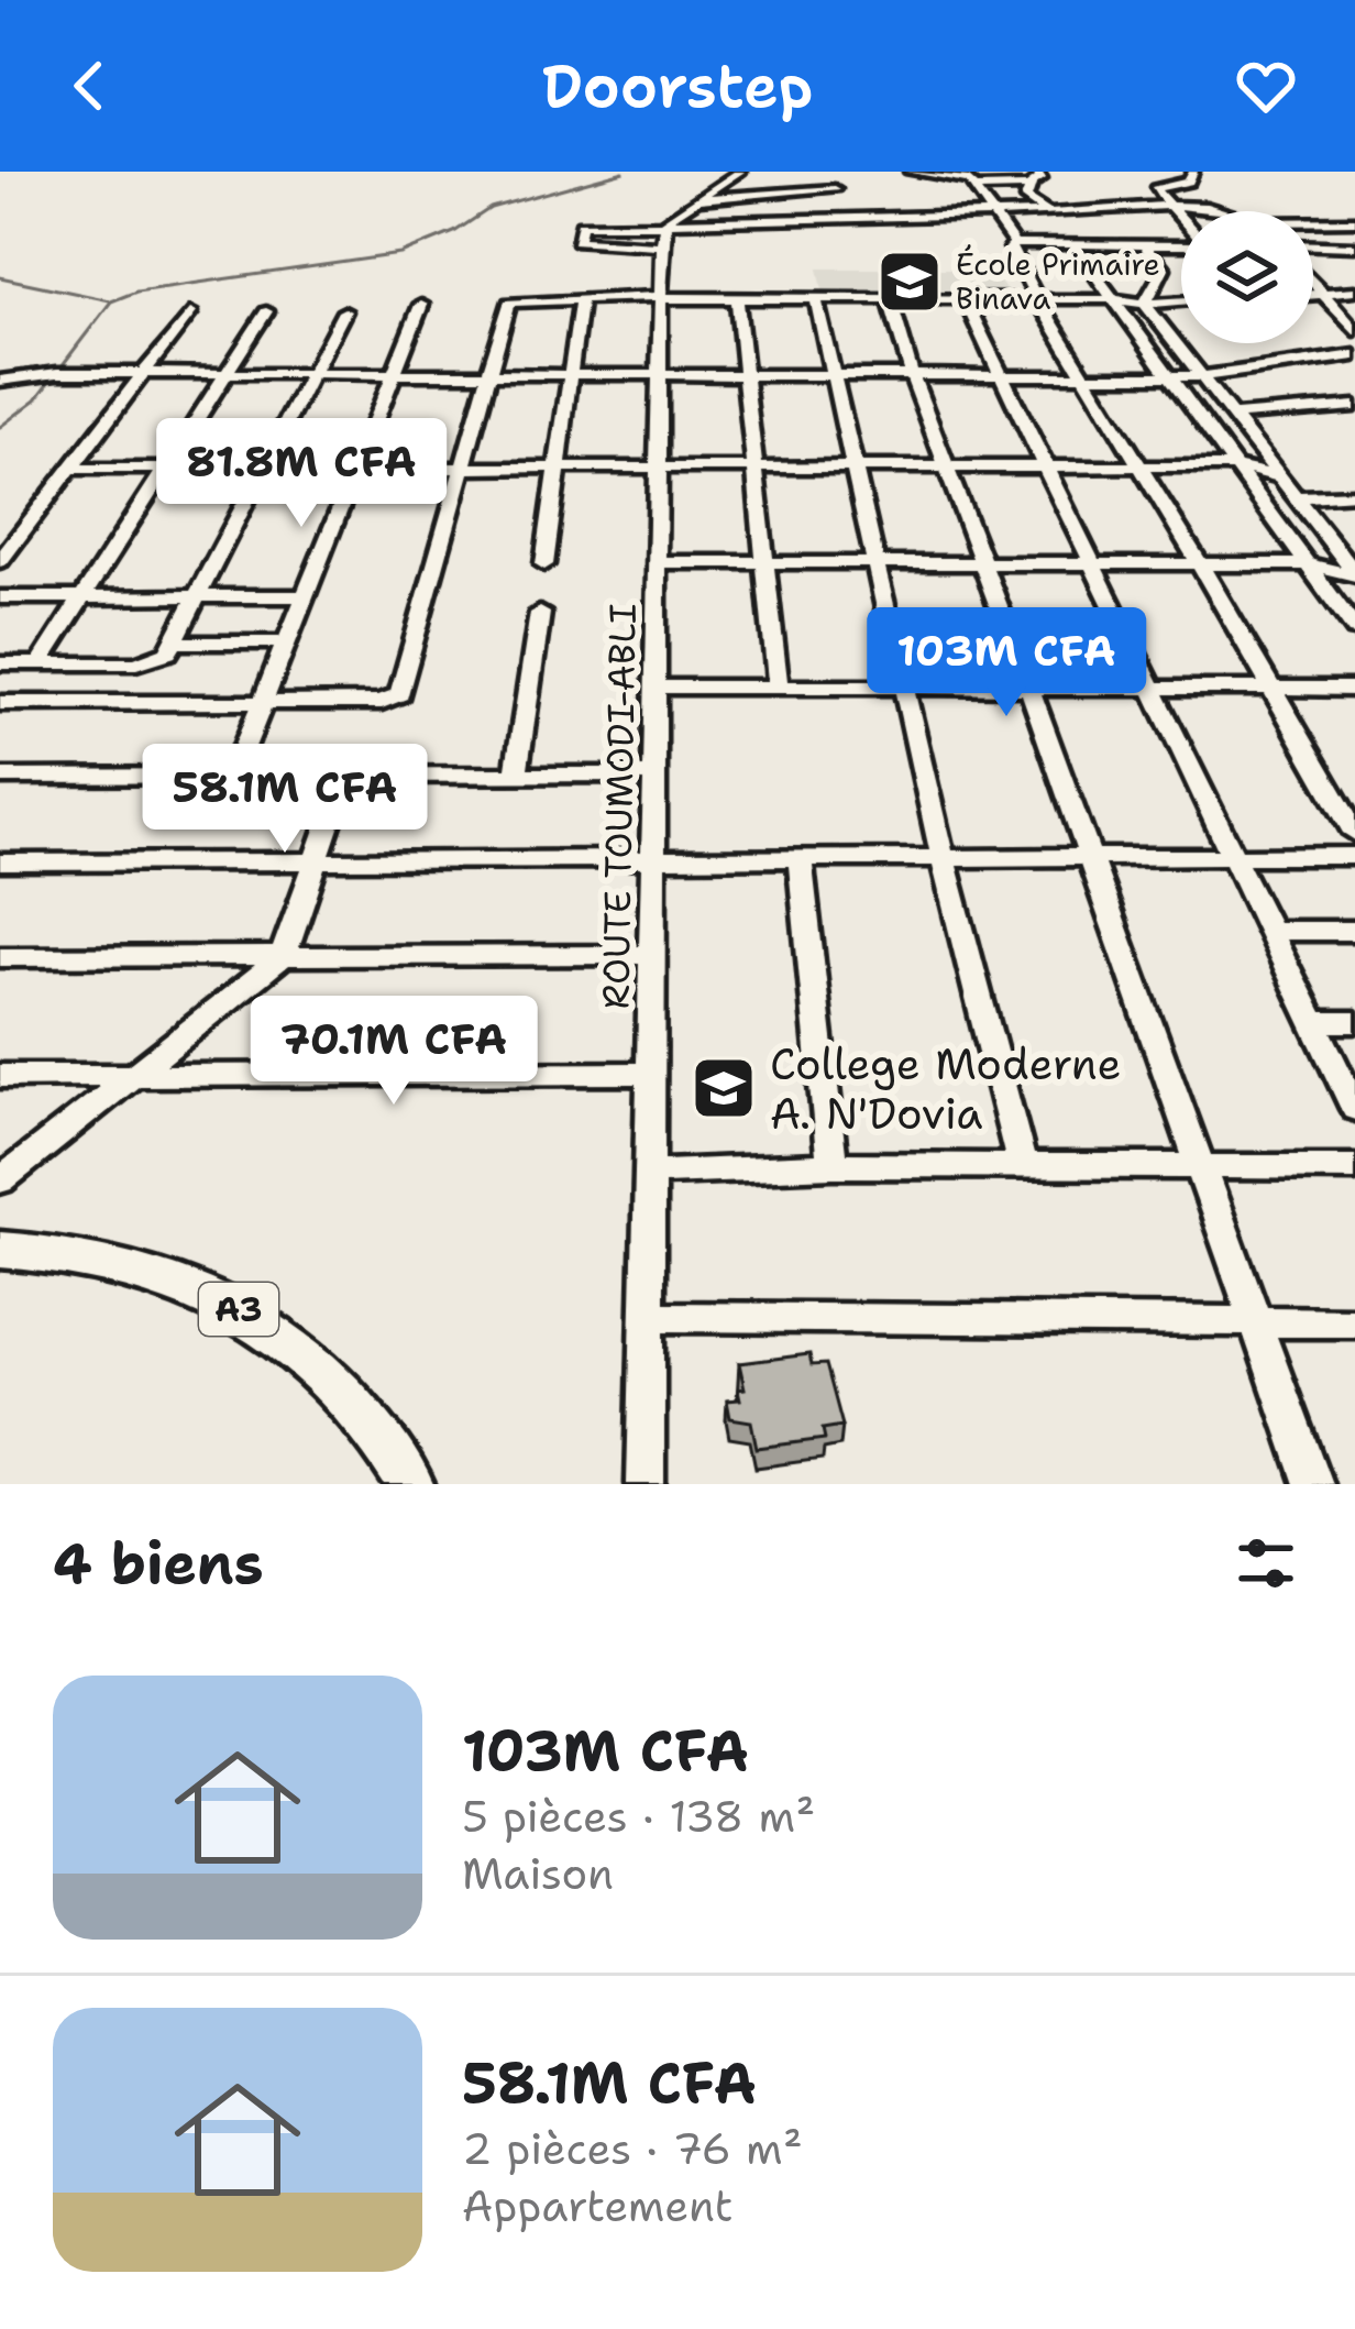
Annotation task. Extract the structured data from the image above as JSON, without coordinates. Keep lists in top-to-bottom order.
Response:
{
  "streets": {
    "main road": ["A3"],
    "street": ["ROUTE TOUMODI-ABLI"]
  },
  "places": {
    "school or university": ["École Primaire Binava", "College Moderne A. N'Dovia"]
  },
  "page": {
    "header": "Doorstep",
    "price": [
      "81.8M CFA",
      "103M CFA",
      "58.1M CFA",
      "70.1M CFA"
    ],
    "heading": "4 biens",
    "list": [
      {
        "name": "103M CFA",
        "note": "5 pièces · 138 m² · Maison"
      },
      {
        "name": "58.1M CFA",
        "note": "2 pièces · 76 m² · Appartement"
      }
    ]
  }
}
